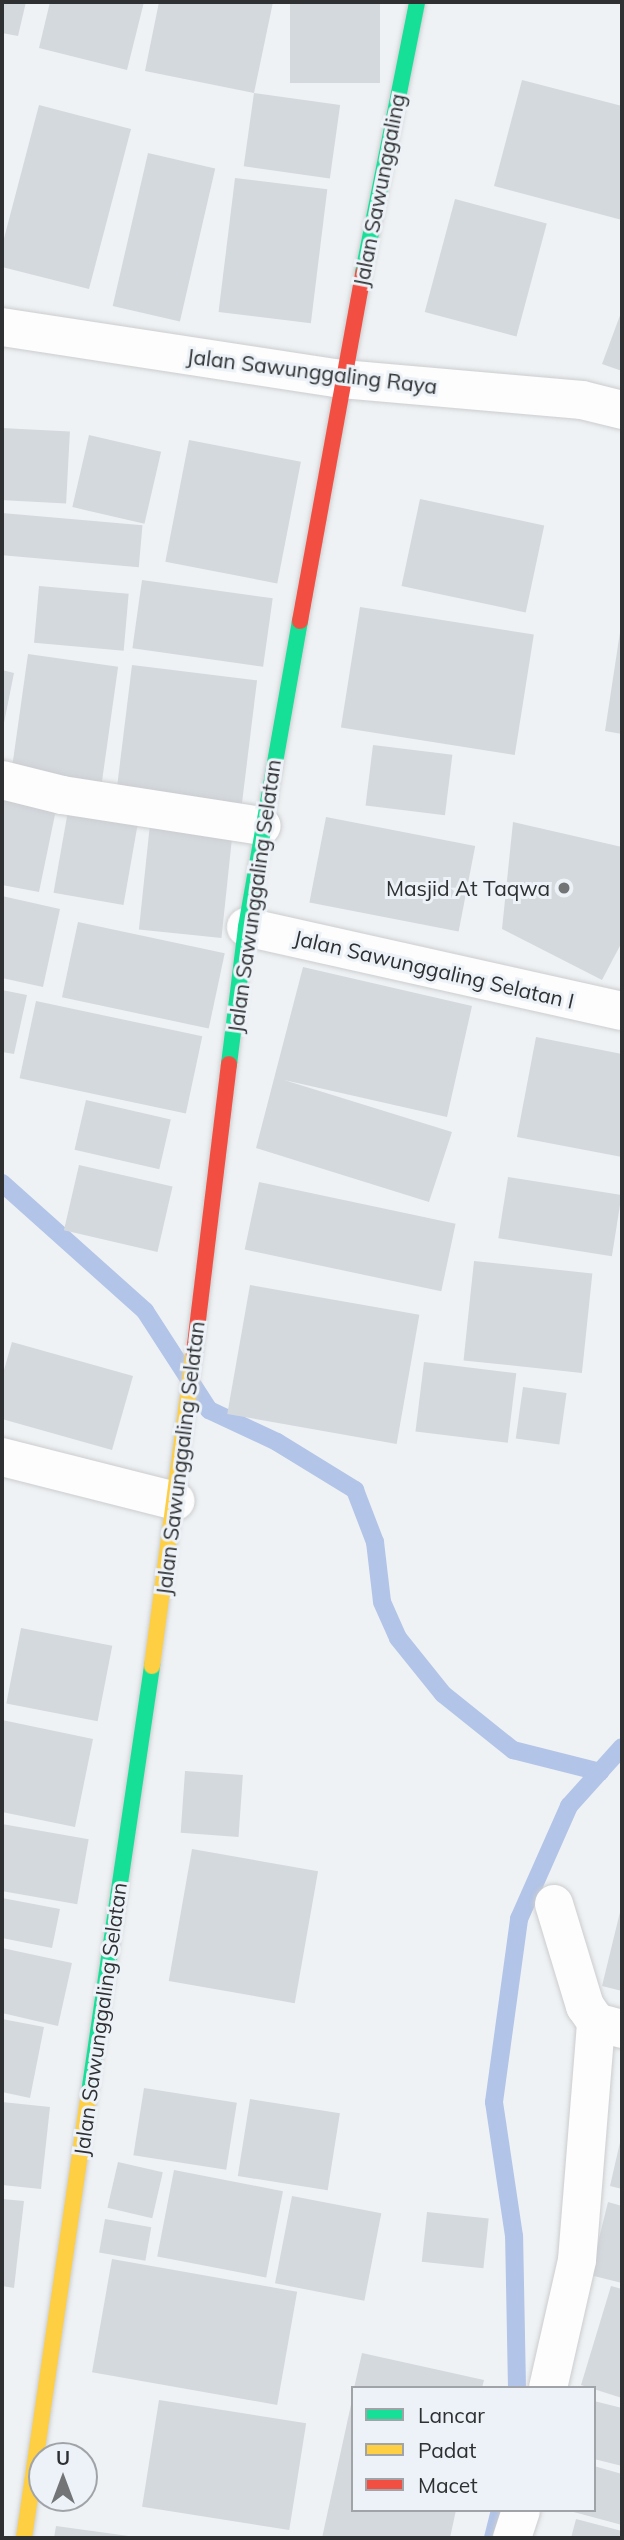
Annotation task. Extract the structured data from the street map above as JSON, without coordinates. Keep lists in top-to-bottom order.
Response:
{
  "streets": {
    "street": [
      "Jalan Sawunggaling",
      "Jalan Sawunggaling Raya",
      "Jalan Sawunggaling Selatan",
      "Jalan Sawunggaling Selatan I"
    ]
  },
  "crossings": [
    ["Jalan Sawunggaling", "Jalan Sawunggaling Raya"],
    ["Jalan Sawunggaling", "Jalan Sawunggaling Selatan"],
    ["Jalan Sawunggaling Raya", "Jalan Sawunggaling Selatan"],
    ["Jalan Sawunggaling Selatan", "Jalan Sawunggaling Selatan I"]
  ],
  "places": ["Masjid At Taqwa"],
  "legend": ["Lancar", "Padat", "Macet"],
  "north": "top"
}
